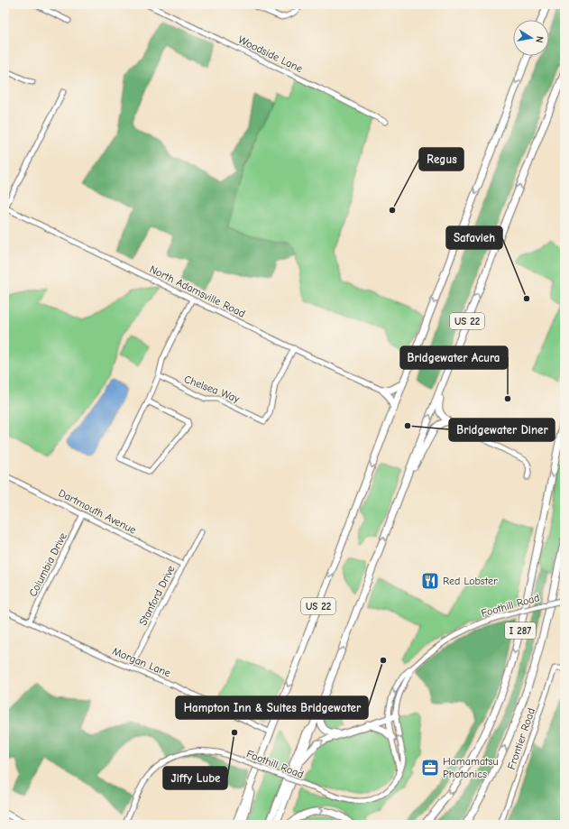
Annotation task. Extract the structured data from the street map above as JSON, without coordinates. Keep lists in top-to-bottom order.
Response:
{
  "streets": {
    "highway": ["US 22", "I 287"],
    "street": [
      "Woodside Lane",
      "North Adamsville Road",
      "Chelsea Way",
      "Dartmouth Avenue",
      "Columbia Drive",
      "Stanford Drive",
      "Foothill Road",
      "Morgan Lane",
      "Frontier Road"
    ]
  },
  "crossings": [
    ["North Adamsville Road", "Chelsea Way"],
    ["US 22", "Morgan Lane"],
    ["Dartmouth Avenue", "Columbia Drive"],
    ["Dartmouth Avenue", "Stanford Drive"],
    ["Columbia Drive", "Morgan Lane"],
    ["Stanford Drive", "Morgan Lane"]
  ],
  "places": {
    "other": [
      "Regus",
      "Safavieh",
      "Bridgewater Acura",
      "Bridgewater Diner",
      "Hampton Inn & Suites Bridgewater",
      "Jiffy Lube"
    ],
    "restaurant": ["Red Lobster"],
    "office": ["Hamamatsu Photonics"]
  },
  "north": "right"
}
